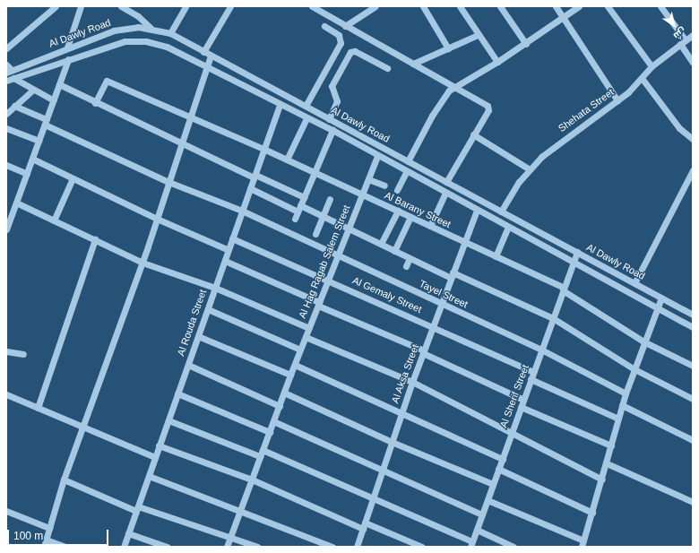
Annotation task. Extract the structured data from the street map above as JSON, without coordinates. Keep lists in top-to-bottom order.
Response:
{
  "streets": {
    "street": [
      "Al Dawly Road",
      "Shehata Street",
      "Al Barany Street",
      "Al Hag Ragab Salem Street",
      "Tayel Street",
      "Al Gemaly Street",
      "Al Rouda Street",
      "Al Aksa Street",
      "Al Sherif Street"
    ]
  },
  "crossings": [
    ["Al Dawly Road", "Shehata Street"],
    ["Al Dawly Road", "Al Hag Ragab Salem Street"],
    ["Al Dawly Road", "Al Rouda Street"],
    ["Al Dawly Road", "Al Aksa Street"],
    ["Al Dawly Road", "Al Sherif Street"],
    ["Al Barany Street", "Al Hag Ragab Salem Street"],
    ["Al Barany Street", "Al Rouda Street"],
    ["Al Barany Street", "Al Aksa Street"],
    ["Al Barany Street", "Al Sherif Street"],
    ["Al Hag Ragab Salem Street", "Tayel Street"],
    ["Al Hag Ragab Salem Street", "Al Gemaly Street"],
    ["Tayel Street", "Al Rouda Street"],
    ["Tayel Street", "Al Aksa Street"],
    ["Tayel Street", "Al Sherif Street"],
    ["Al Gemaly Street", "Al Rouda Street"],
    ["Al Gemaly Street", "Al Aksa Street"],
    ["Al Gemaly Street", "Al Sherif Street"]
  ],
  "scale_bar": "100 m",
  "north": "bottom right"
}
